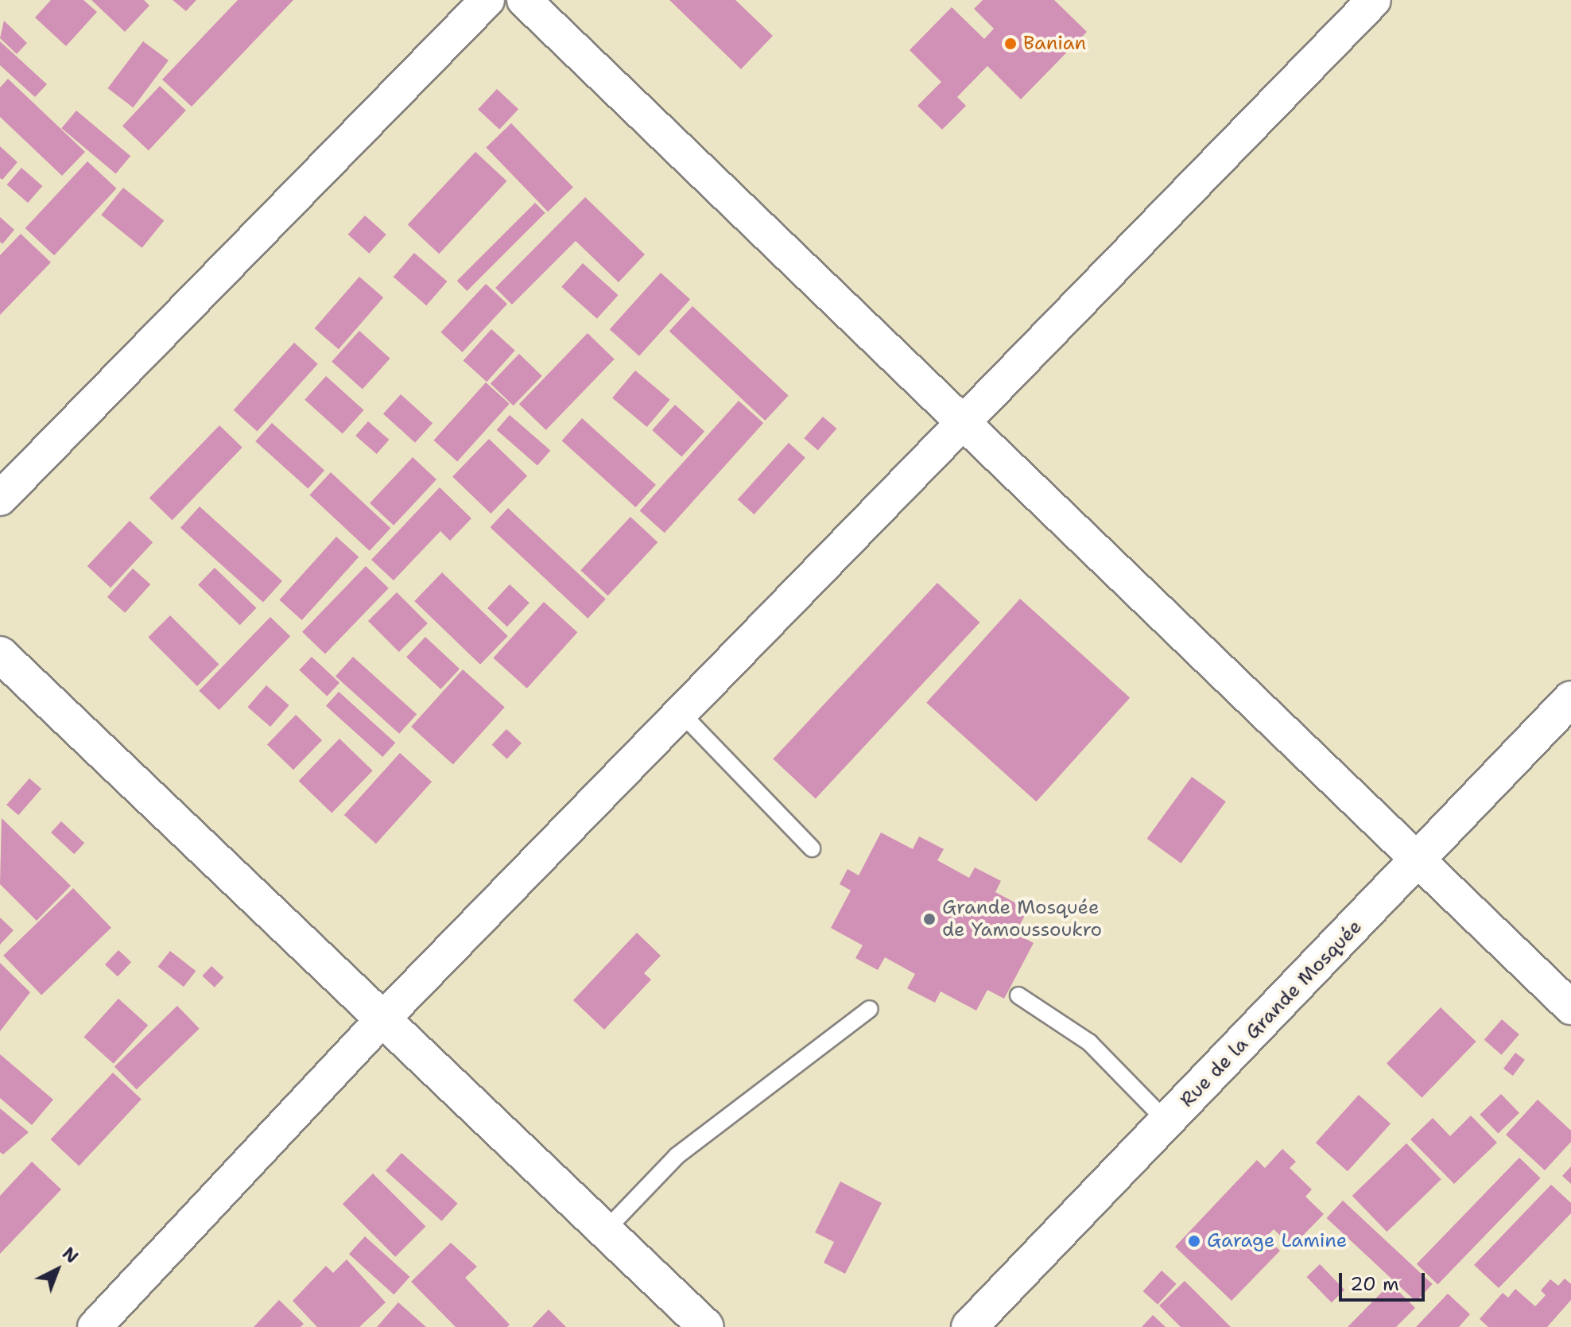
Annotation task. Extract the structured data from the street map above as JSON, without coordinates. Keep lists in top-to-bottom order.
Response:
{
  "streets": {
    "street": ["Rue de la Grande Mosquée"]
  },
  "places": ["Banian", "Grande Mosquée de Yamoussoukro", "Garage Lamine"],
  "scale_bar": "20 m",
  "north": "top right"
}
